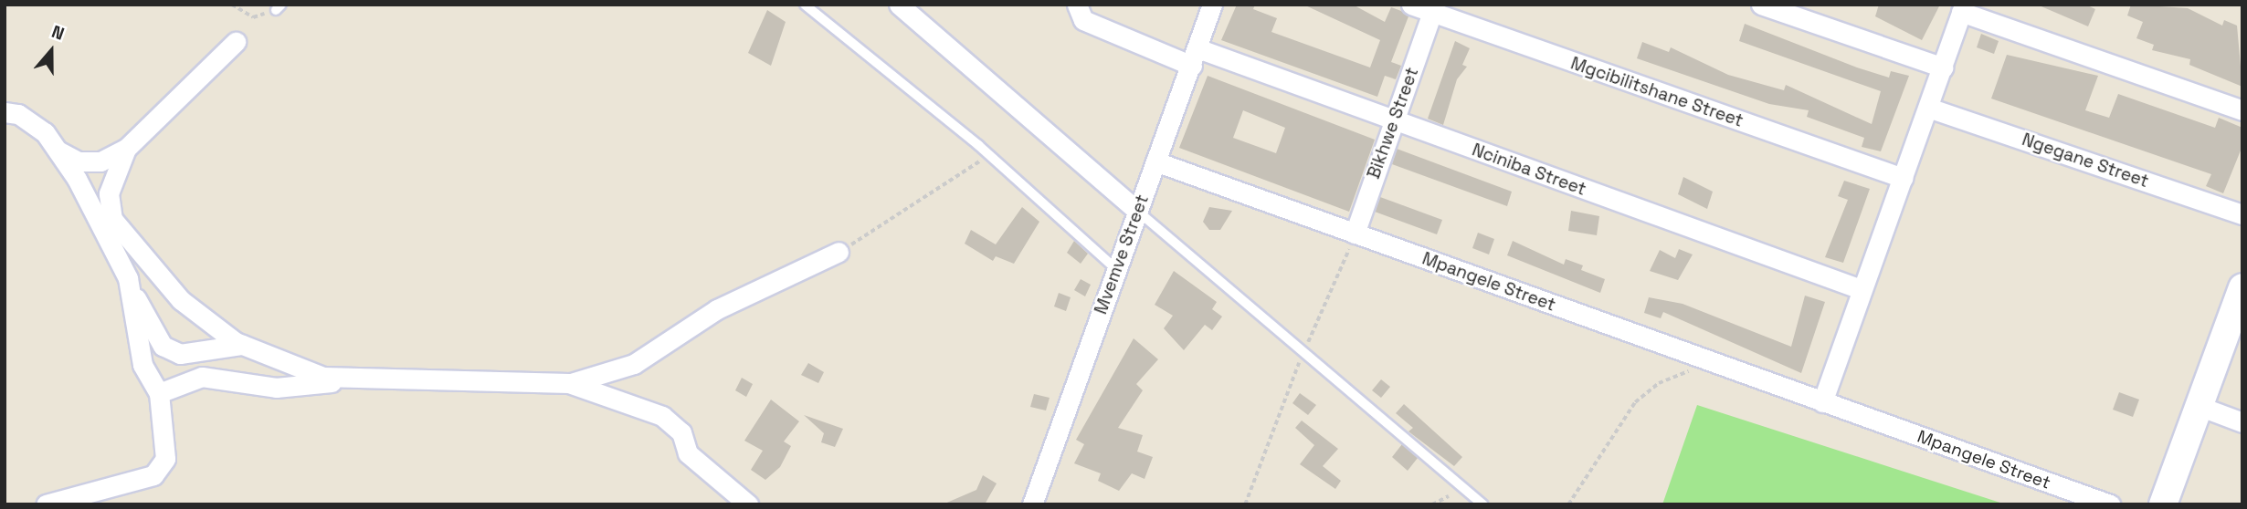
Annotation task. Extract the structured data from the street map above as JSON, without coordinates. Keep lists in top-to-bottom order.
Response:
{
  "streets": {
    "street": [
      "Mgcibilitshane Street",
      "Bikhwe Street",
      "Ngegane Street",
      "Nciniba Street",
      "Mvemve Street",
      "Mpangele Street"
    ]
  },
  "crossings": [
    ["Mgcibilitshane Street", "Bikhwe Street"],
    ["Bikhwe Street", "Nciniba Street"],
    ["Bikhwe Street", "Mpangele Street"],
    ["Nciniba Street", "Mvemve Street"],
    ["Mvemve Street", "Mpangele Street"]
  ],
  "north": "top"
}
